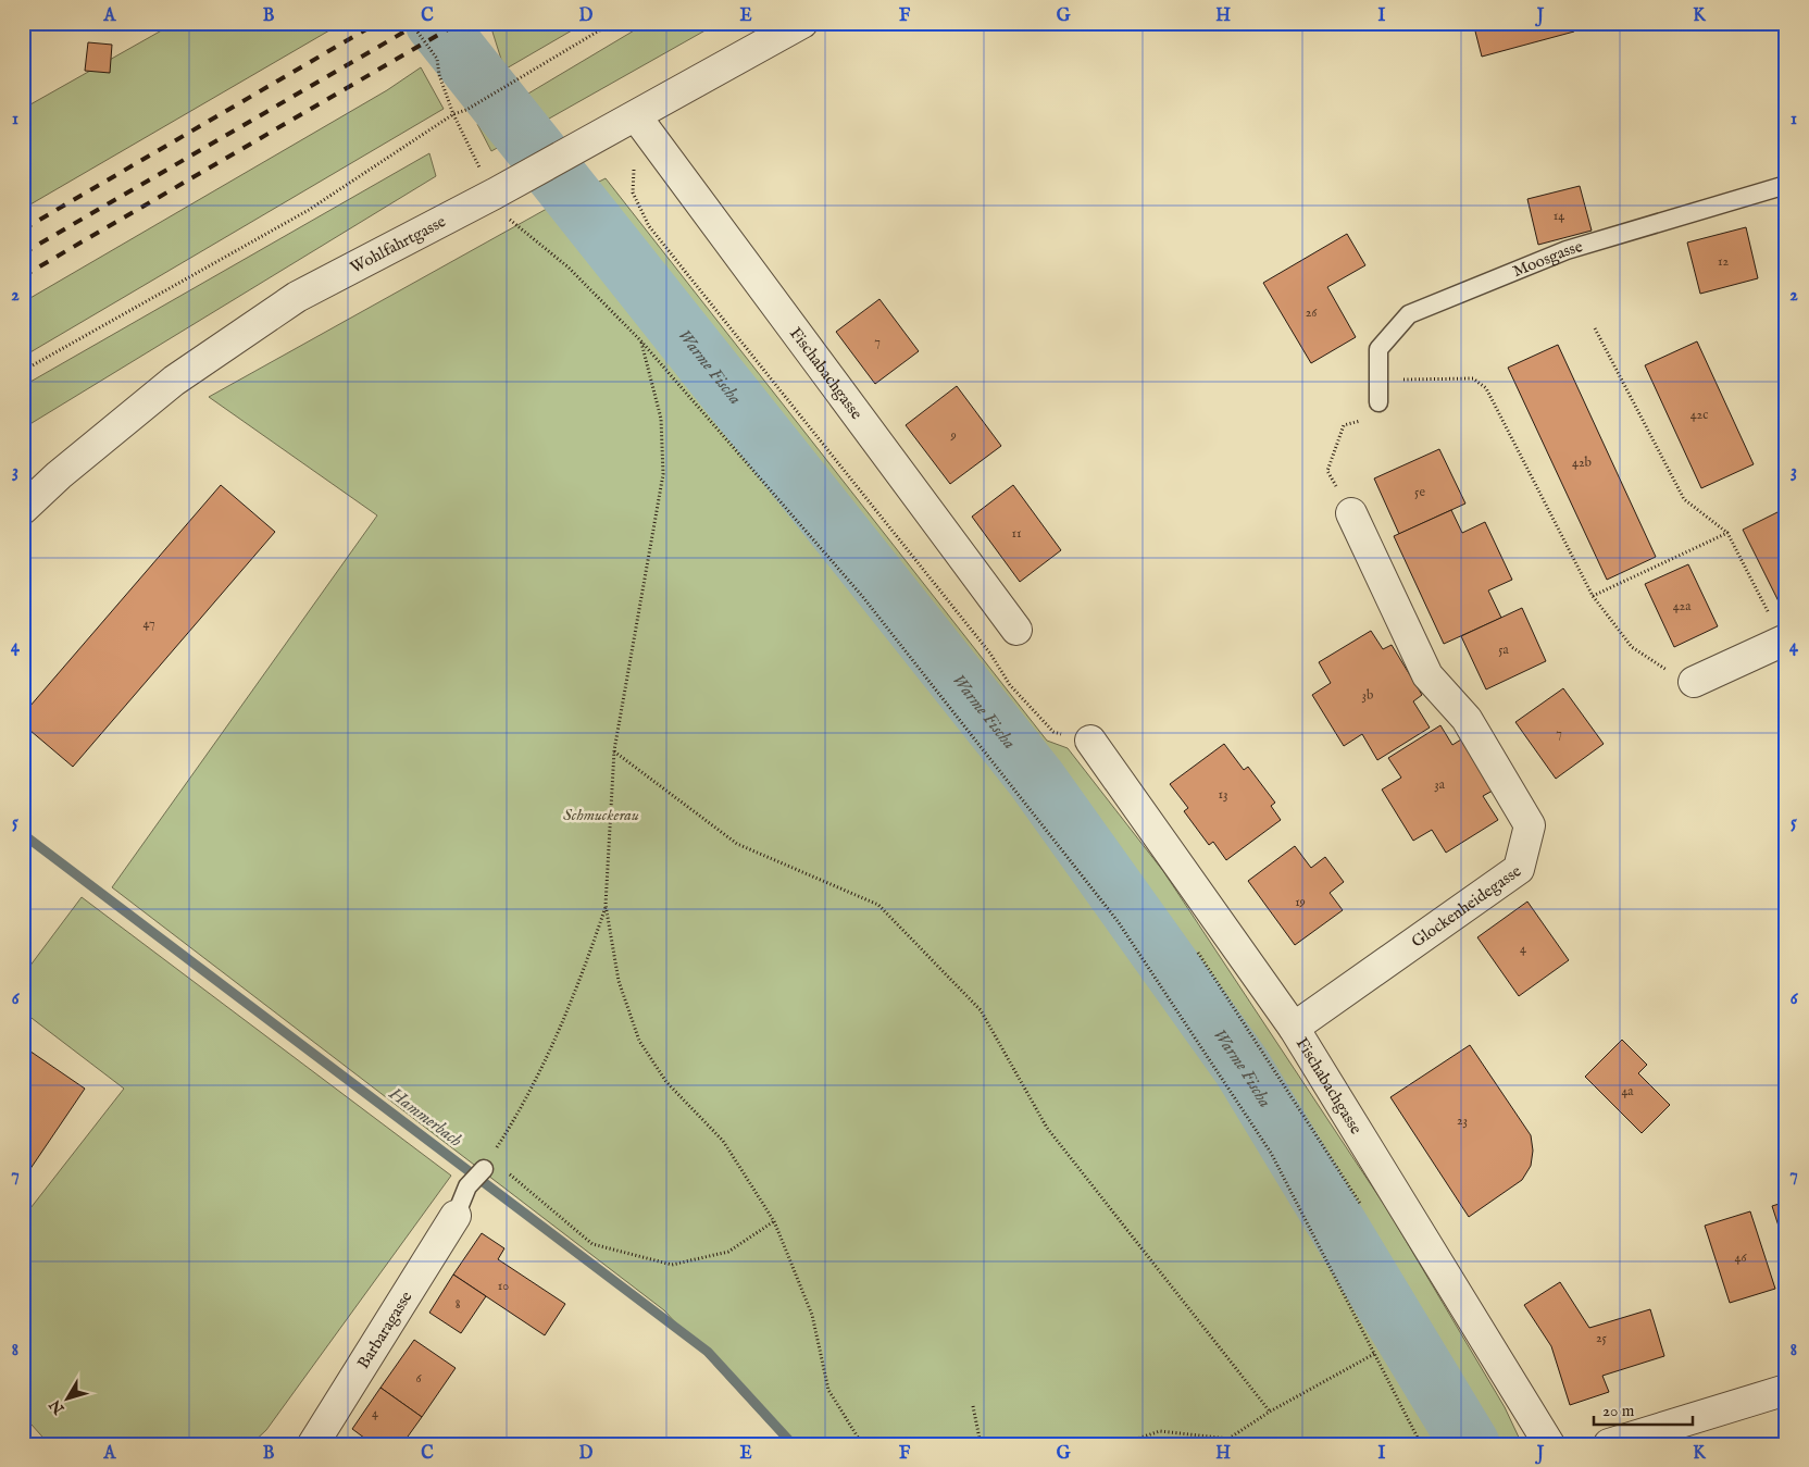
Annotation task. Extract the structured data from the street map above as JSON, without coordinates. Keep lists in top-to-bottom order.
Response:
{
  "streets": {
    "street": [
      "Wohlfahrtgasse",
      "Fischabachgasse",
      "Glockenheidegasse",
      "Barbaragasse"
    ],
    "lane": ["Moosgasse"]
  },
  "crossings": [
    ["Wohlfahrtgasse", "Fischabachgasse"],
    ["Fischabachgasse", "Glockenheidegasse"]
  ],
  "water": ["Warme Fischa", "Hammerbach"],
  "parks": ["Schmuckerau"],
  "house_numbers": [
    "14",
    "12",
    "26",
    "7",
    "42c",
    "9",
    "42b",
    "5e",
    "11",
    "42a",
    "47",
    "5a",
    "3b",
    "7",
    "3a",
    "13",
    "19",
    "4",
    "4a",
    "23",
    "46",
    "10",
    "8",
    "25",
    "6",
    "4"
  ],
  "scale_bar": "20 m",
  "north": "bottom left",
  "grid": {
    "columns": [
      "A",
      "B",
      "C",
      "D",
      "E",
      "F",
      "G",
      "H",
      "I",
      "J",
      "K"
    ],
    "rows": [
      "1",
      "2",
      "3",
      "4",
      "5",
      "6",
      "7",
      "8"
    ]
  }
}
